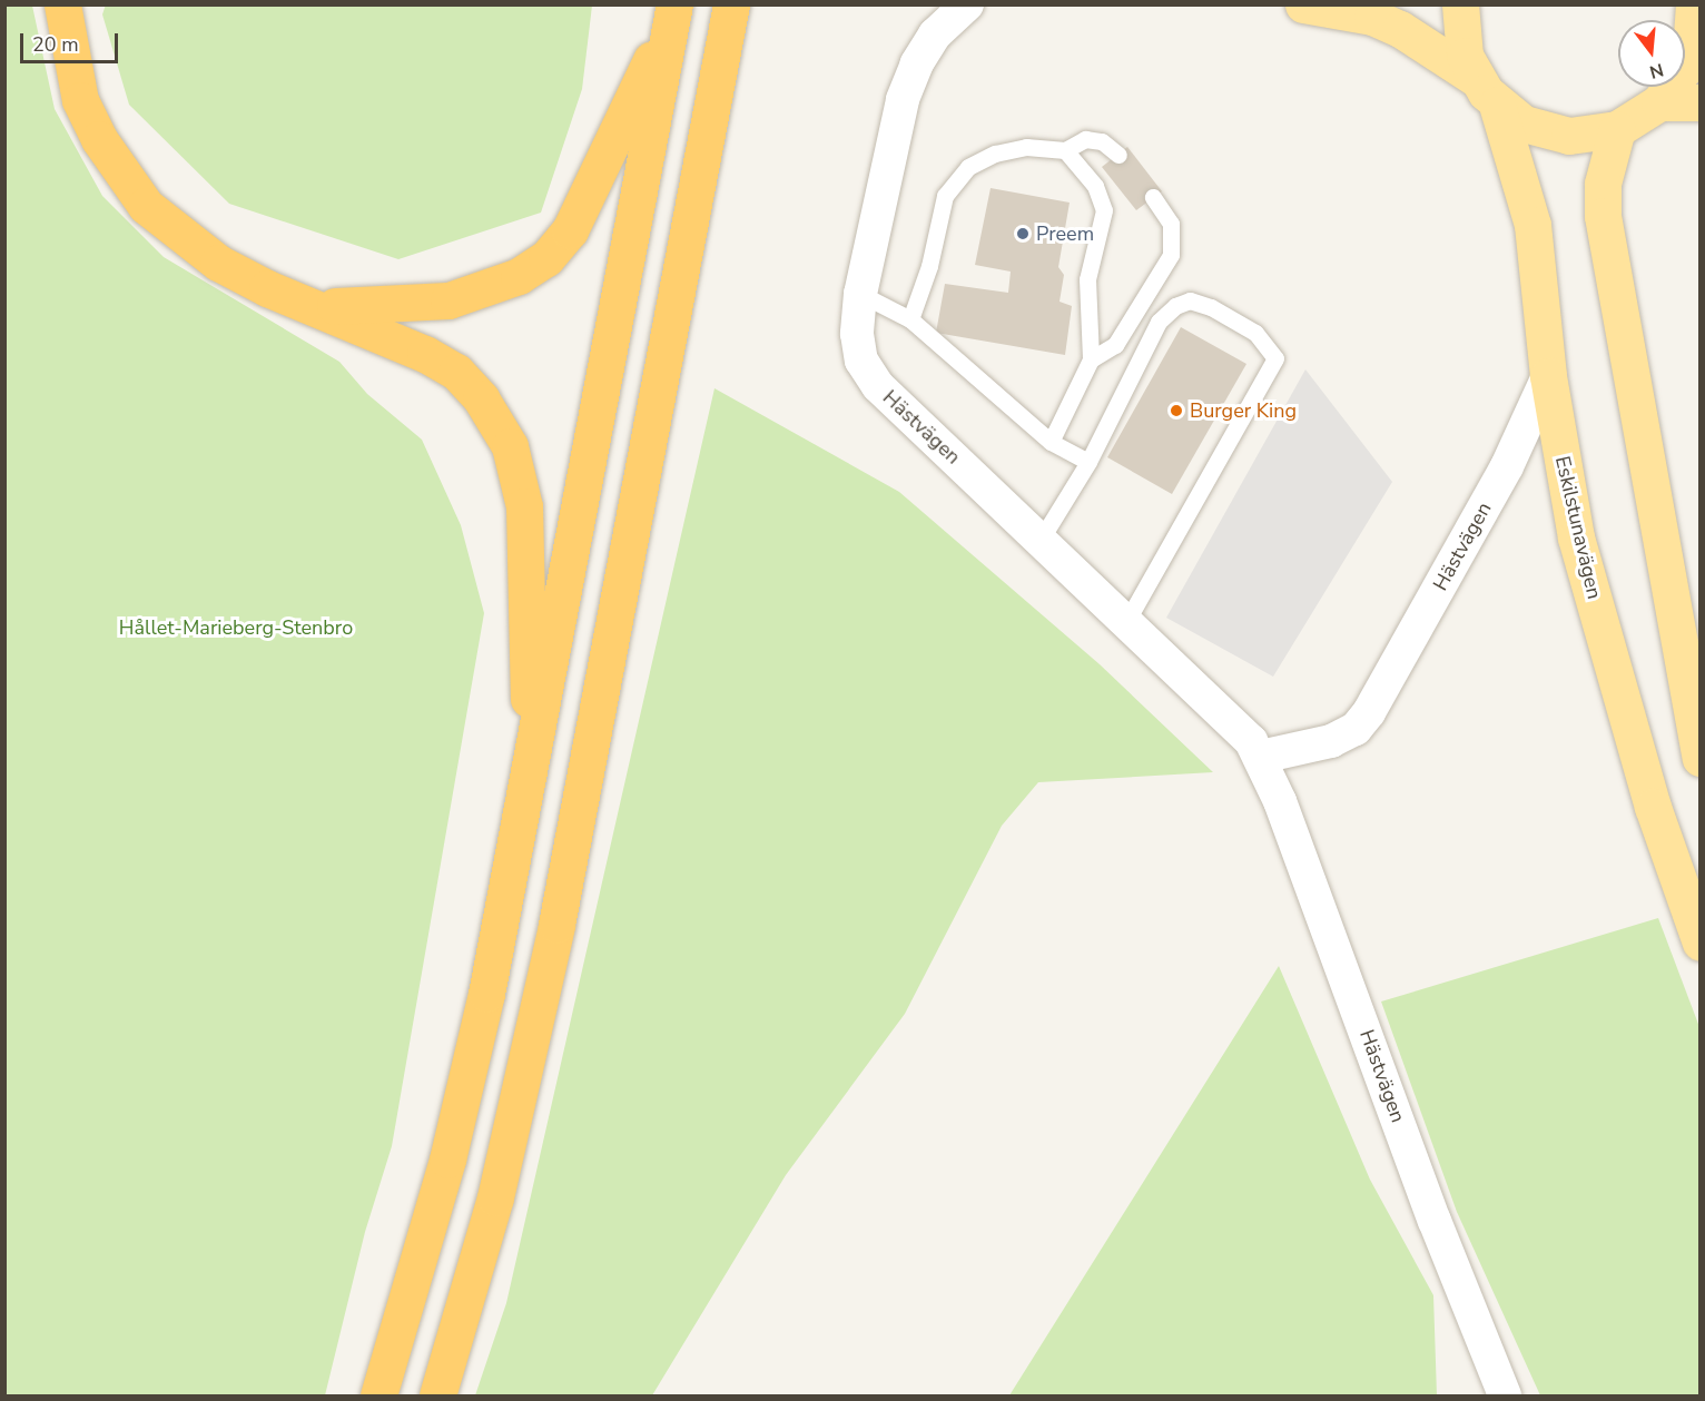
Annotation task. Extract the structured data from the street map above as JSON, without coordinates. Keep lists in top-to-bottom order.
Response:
{
  "streets": {
    "main road": ["Eskilstunavägen"],
    "street": ["Hästvägen"]
  },
  "crossings": [
    ["Hästvägen", "Eskilstunavägen"]
  ],
  "parks": ["Hållet-Marieberg-Stenbro"],
  "places": ["Preem", "Burger King"],
  "scale_bar": "20 m",
  "north": "bottom"
}
